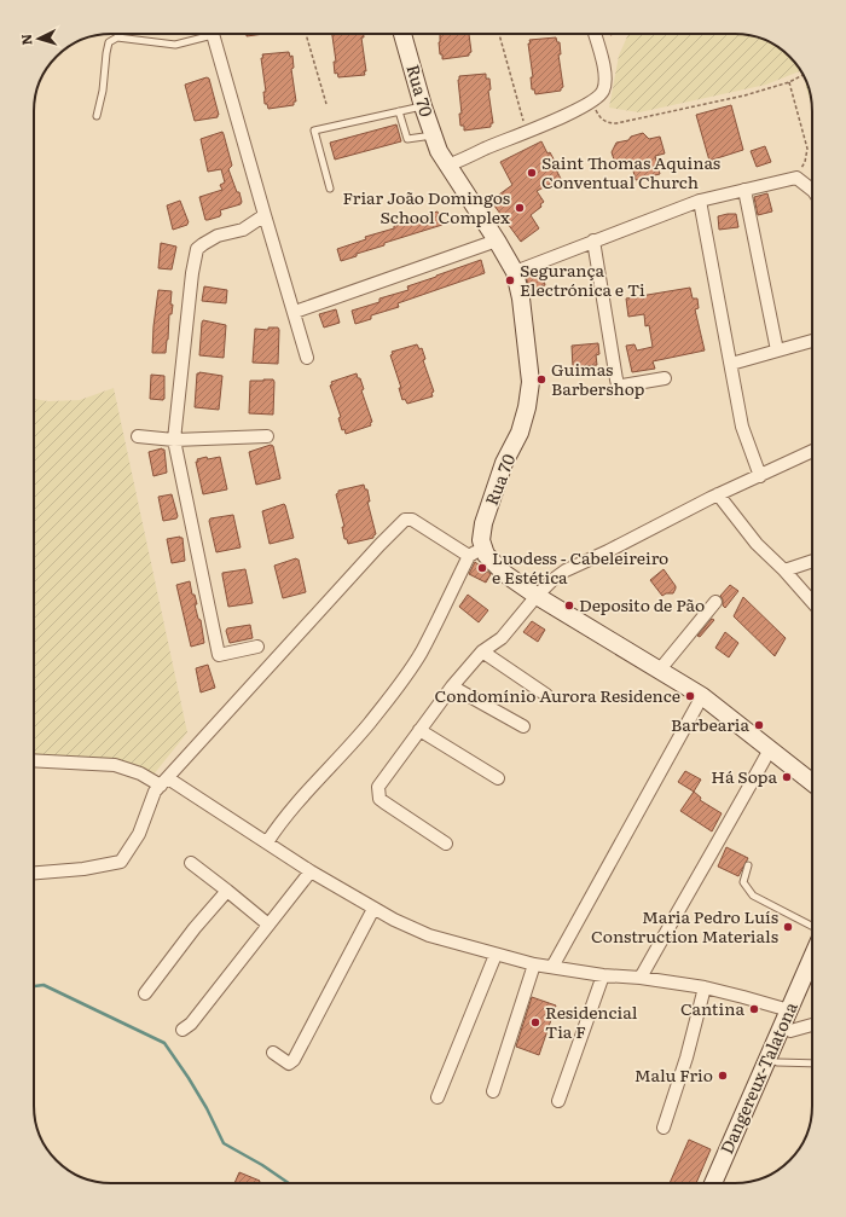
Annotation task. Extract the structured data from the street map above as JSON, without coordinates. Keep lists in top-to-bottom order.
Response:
{
  "streets": {
    "street": ["Rua 70", "Dangereux-Talatona"]
  },
  "places": [
    "Saint Thomas Aquinas Conventual Church",
    "Friar João Domingos School Complex",
    "Segurança Electrónica e Ti",
    "Guimas Barbershop",
    "Luodess - Cabeleireiro e Estética",
    "Deposito de Pão",
    "Condomínio Aurora Residence",
    "Barbearia",
    "Há Sopa",
    "Maria Pedro Luís Construction Materials",
    "Cantina",
    "Residencial Tia F",
    "Malu Frio"
  ],
  "north": "left"
}
